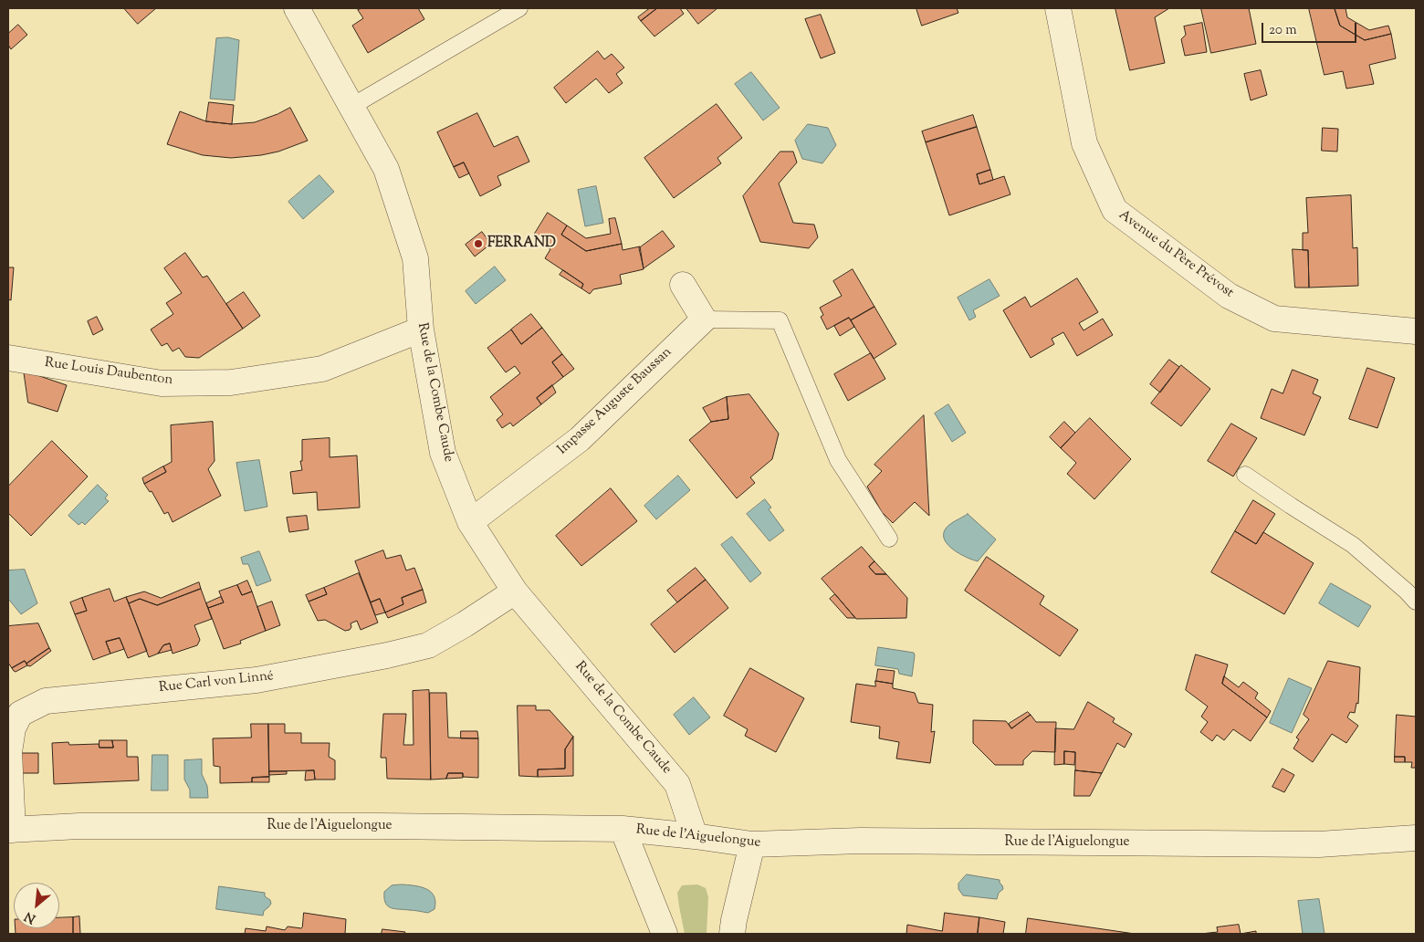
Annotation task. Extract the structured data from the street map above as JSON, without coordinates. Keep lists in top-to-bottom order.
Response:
{
  "streets": {
    "street": [
      "Avenue du Père Prévost",
      "Rue Louis Daubenton",
      "Rue de la Combe Caude",
      "Impasse Auguste Baussan",
      "Rue Carl von Linné",
      "Rue de l'Aiguelongue"
    ]
  },
  "crossings": [
    ["Rue Louis Daubenton", "Rue de la Combe Caude"],
    ["Rue de la Combe Caude", "Impasse Auguste Baussan"],
    ["Rue de la Combe Caude", "Rue Carl von Linné"],
    ["Rue de la Combe Caude", "Rue de l'Aiguelongue"],
    ["Rue Carl von Linné", "Rue de l'Aiguelongue"]
  ],
  "places": ["FERRAND"],
  "scale_bar": "20 m",
  "north": "bottom left"
}
